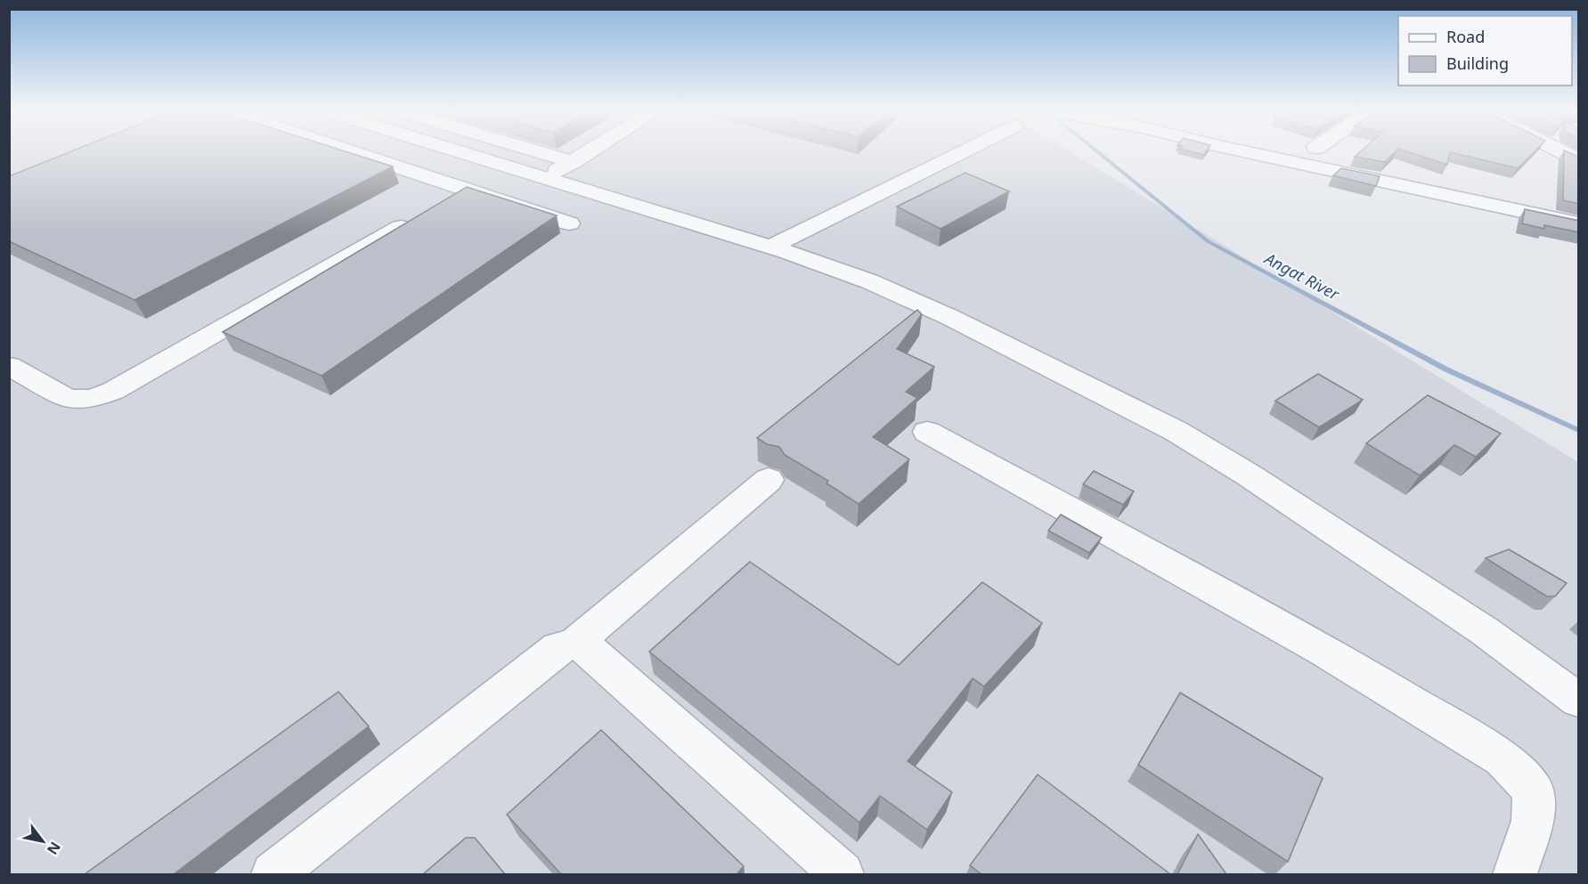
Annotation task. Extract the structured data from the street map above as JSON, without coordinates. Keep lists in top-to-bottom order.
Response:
{
  "water": ["Angat River"],
  "legend": ["Road", "Building"],
  "north": "bottom right"
}
